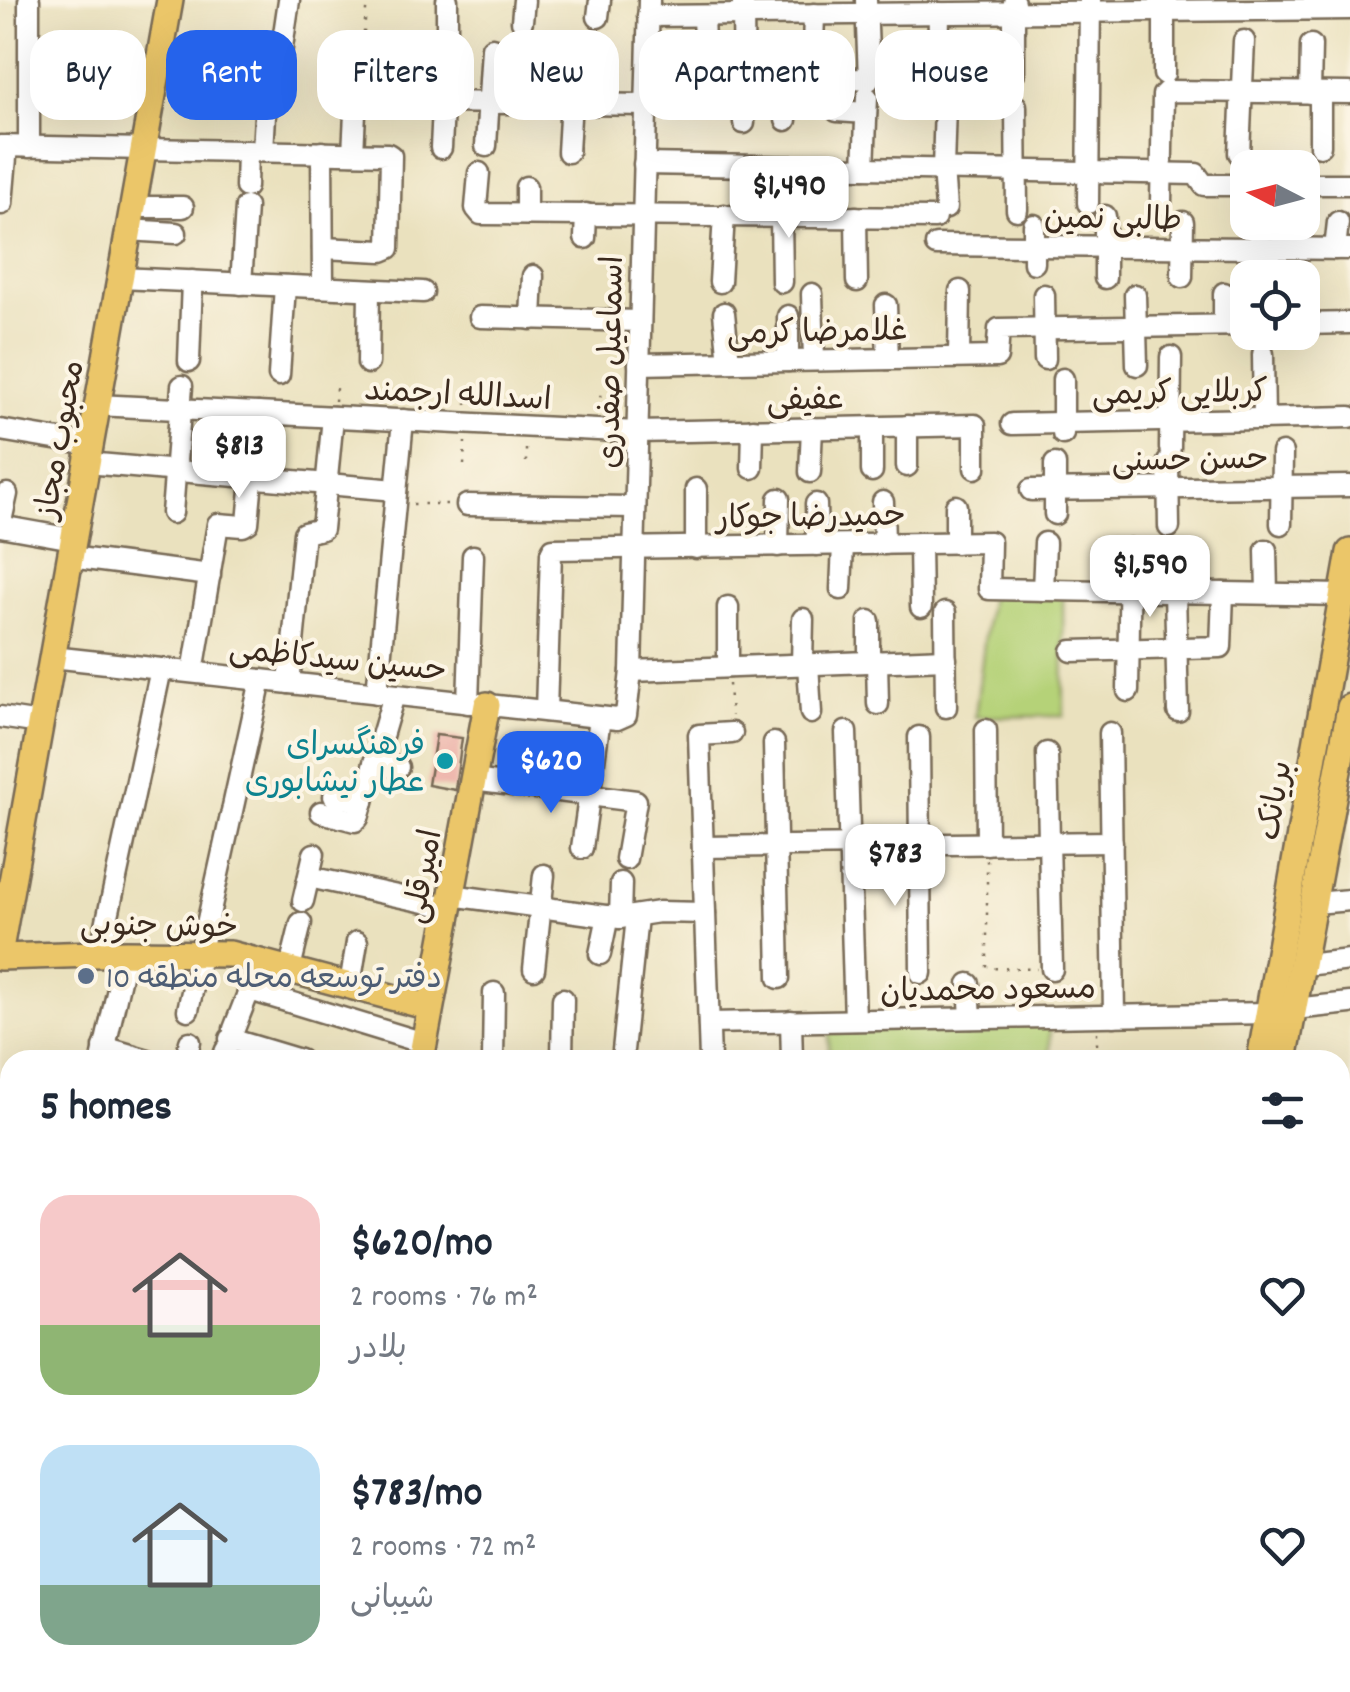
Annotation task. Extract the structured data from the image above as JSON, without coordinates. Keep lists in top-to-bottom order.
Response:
{
  "streets": {
    "main road": [
      "محبوب مجاز",
      "بریانک",
      "امیرقلی",
      "خوش جنوبی"
    ],
    "street": [
      "طالبی نمین",
      "غلامرضا کرمی",
      "اسماعیل صفدری",
      "کربلایی کریمی",
      "اسدالله ارجمند",
      "عفیفی",
      "حسن حسنی",
      "حمیدرضا جوکار",
      "حسین سیدکاظمی",
      "مسعود محمدیان"
    ]
  },
  "crossings": [
    ["غلامرضا کرمی", "اسماعیل صفدری"],
    ["اسماعیل صفدری", "اسدالله ارجمند"],
    ["اسماعیل صفدری", "عفیفی"],
    ["اسماعیل صفدری", "حمیدرضا جوکار"],
    ["اسماعیل صفدری", "حسین سیدکاظمی"],
    ["اسدالله ارجمند", "عفیفی"],
    ["اسدالله ارجمند", "محبوب مجاز"],
    ["محبوب مجاز", "حسین سیدکاظمی"],
    ["حمیدرضا جوکار", "حسین سیدکاظمی"],
    ["حسین سیدکاظمی", "امیرقلی"],
    ["بریانک", "مسعود محمدیان"],
    ["امیرقلی", "خوش جنوبی"]
  ],
  "places": ["فرهنگسرای عطار نیشابوری", "دفتر توسعه محله منطقه 10"],
  "north": "left",
  "page": {
    "chip": [
      "Buy",
      "Rent",
      "Filters",
      "New",
      "Apartment",
      "House"
    ],
    "price": [
      "$1,490",
      "$813",
      "$1,590",
      "$620",
      "$783"
    ],
    "heading": "5 homes",
    "list": [
      {
        "name": "$620/mo",
        "note": "2 rooms · 76 m² · بلادر"
      },
      {
        "name": "$783/mo",
        "note": "2 rooms · 72 m² · شیبانی"
      }
    ]
  }
}
